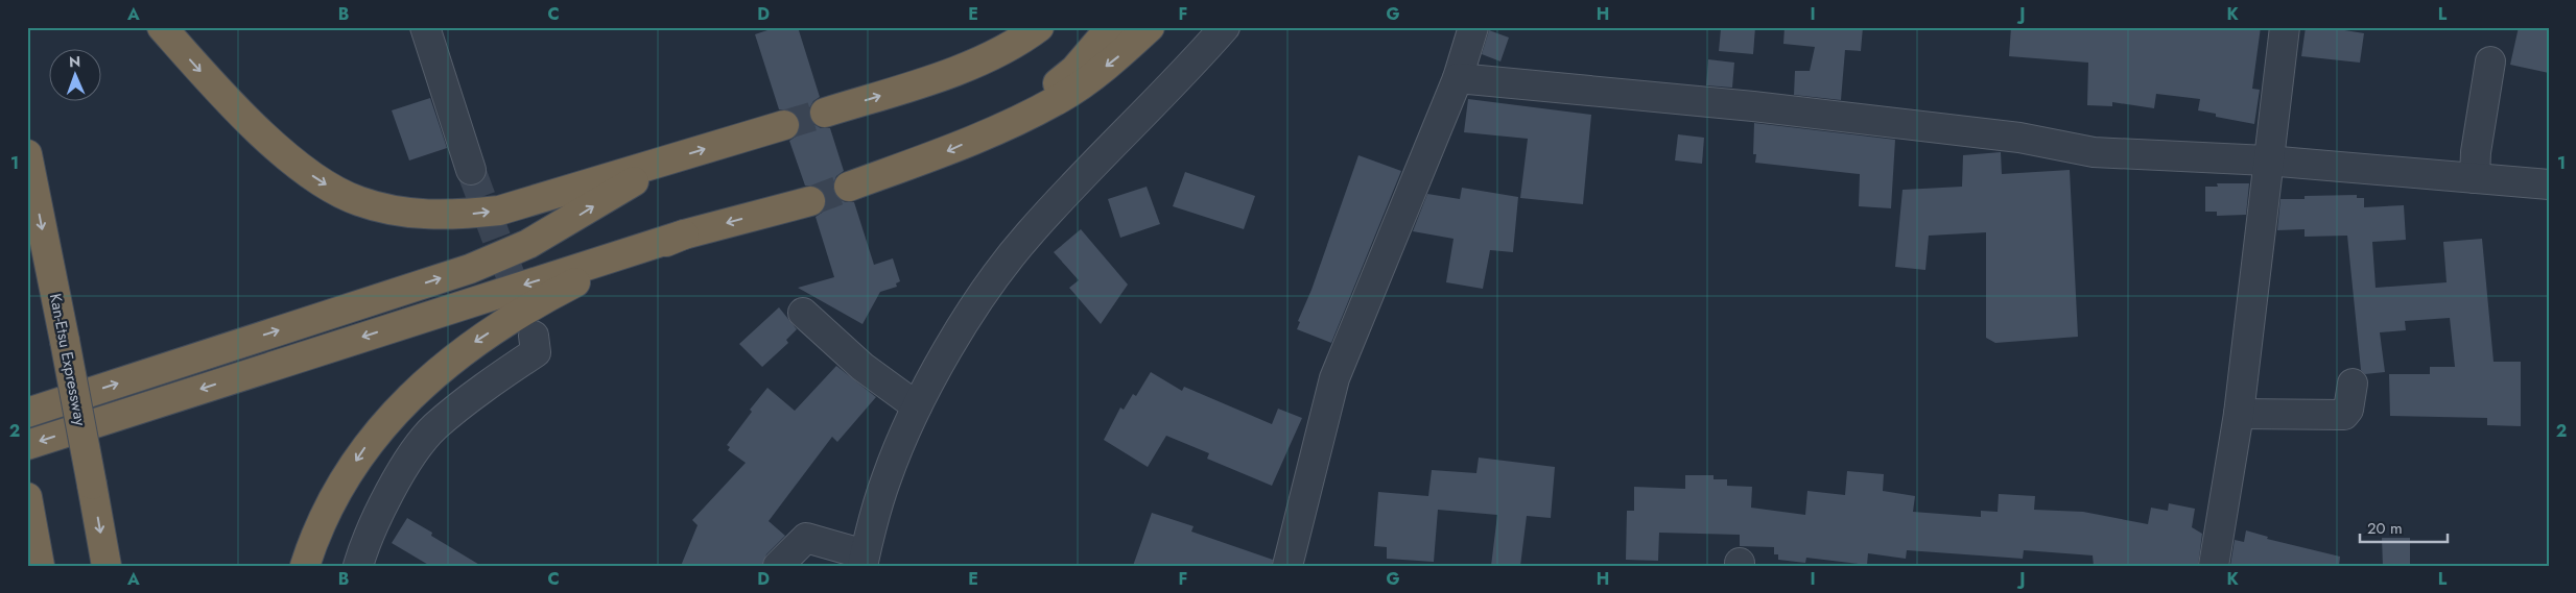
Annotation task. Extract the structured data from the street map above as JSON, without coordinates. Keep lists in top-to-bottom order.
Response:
{
  "streets": {
    "highway": ["Kan-Etsu Expressway"]
  },
  "one_way": ["Kan-Etsu Expressway"],
  "scale_bar": "20 m",
  "north": "top",
  "grid": {
    "columns": [
      "A",
      "B",
      "C",
      "D",
      "E",
      "F",
      "G",
      "H",
      "I",
      "J",
      "K",
      "L"
    ],
    "rows": ["1", "2"]
  }
}
